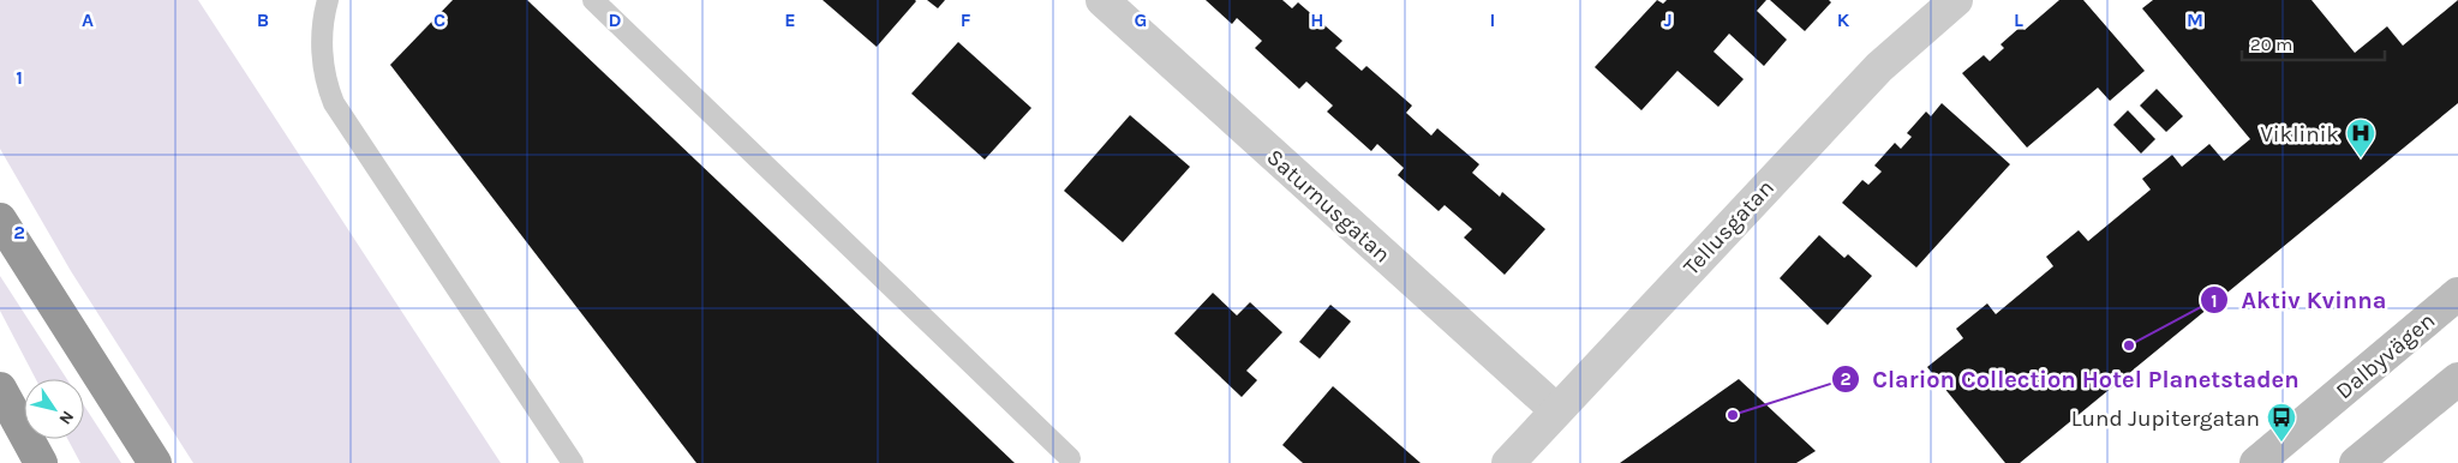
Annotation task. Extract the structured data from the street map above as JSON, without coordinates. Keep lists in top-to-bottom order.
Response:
{
  "streets": {
    "main road": ["Dalbyvägen"],
    "street": ["Saturnusgatan", "Tellusgatan"]
  },
  "crossings": [
    ["Saturnusgatan", "Tellusgatan"]
  ],
  "places": {
    "hospital": ["Viklinik"],
    "other": ["Aktiv Kvinna", "Clarion Collection Hotel Planetstaden"],
    "bus stop": ["Lund Jupitergatan"]
  },
  "scale_bar": "20 m",
  "north": "bottom right",
  "grid": {
    "columns": [
      "A",
      "B",
      "C",
      "D",
      "E",
      "F",
      "G",
      "H",
      "I",
      "J",
      "K",
      "L",
      "M"
    ],
    "rows": ["1", "2"]
  }
}
